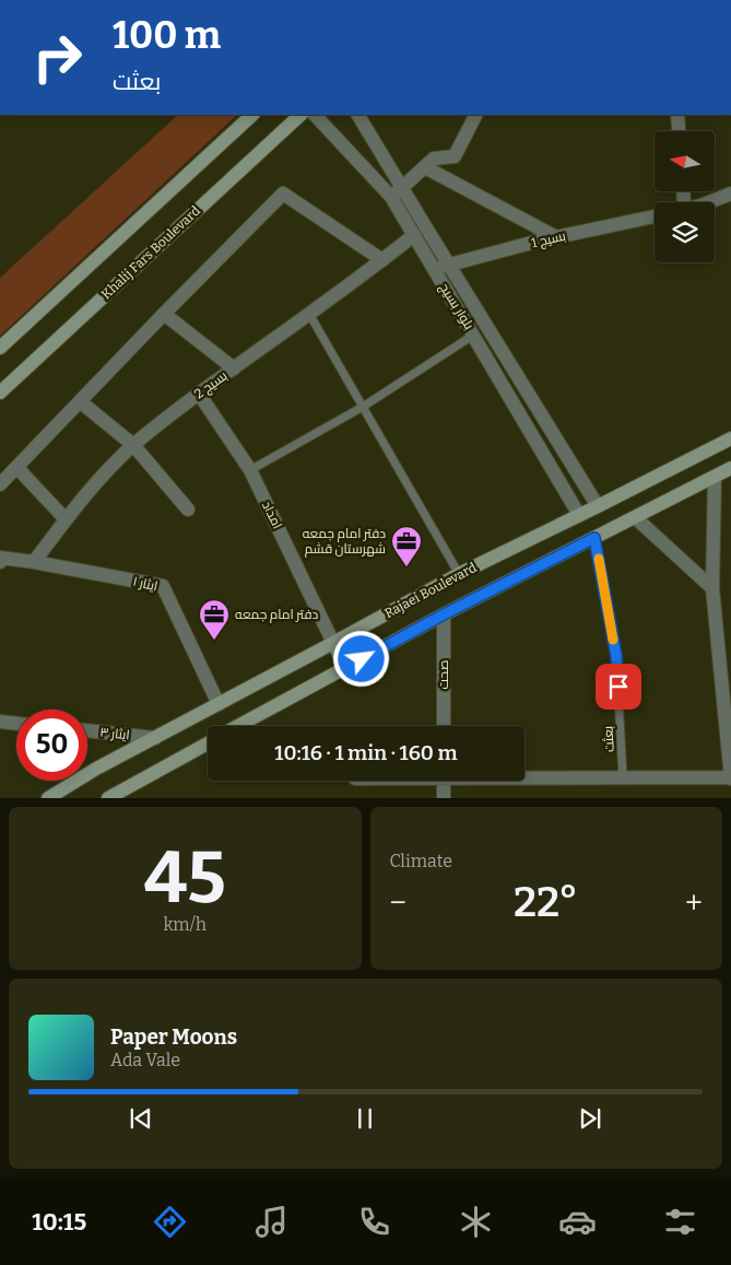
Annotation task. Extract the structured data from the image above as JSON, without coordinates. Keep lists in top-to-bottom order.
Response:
{
  "streets": {
    "main road": ["Khalij Fars Boulevard", "Rajaei Boulevard"],
    "street": [
      "بسیج 1",
      "بلوار بسیج",
      "بسیج 2",
      "امداد",
      "ایثار ۱",
      "صحت",
      "ایثار ۳"
    ],
    "lane": ["بعثت"]
  },
  "crossings": [
    ["بسیج 1", "بلوار بسیج"],
    ["بلوار بسیج", "بسیج 2"],
    ["بلوار بسیج", "Rajaei Boulevard"],
    ["بسیج 2", "امداد"],
    ["بسیج 2", "ایثار ۱"],
    ["امداد", "Rajaei Boulevard"],
    ["ایثار ۱", "Rajaei Boulevard"],
    ["Rajaei Boulevard", "صحت"],
    ["Rajaei Boulevard", "ایثار ۳"],
    ["Rajaei Boulevard", "بعثت"]
  ],
  "places": {
    "office": ["دفتر امام جمعه شهرستان قشم", "دفتر امام جمعه"]
  },
  "north": "left",
  "page": {
    "turn": ["100 m", "بعثت"],
    "limit": "50",
    "trip": "10:16 · 1 min · 160 m",
    "tile": [
      ["45", "km/h"],
      "Climate"
    ],
    "heat": ["−", "22°", "+"],
    "song": ["Paper Moons", "Ada Vale"],
    "tabs": "10:15"
  }
}
